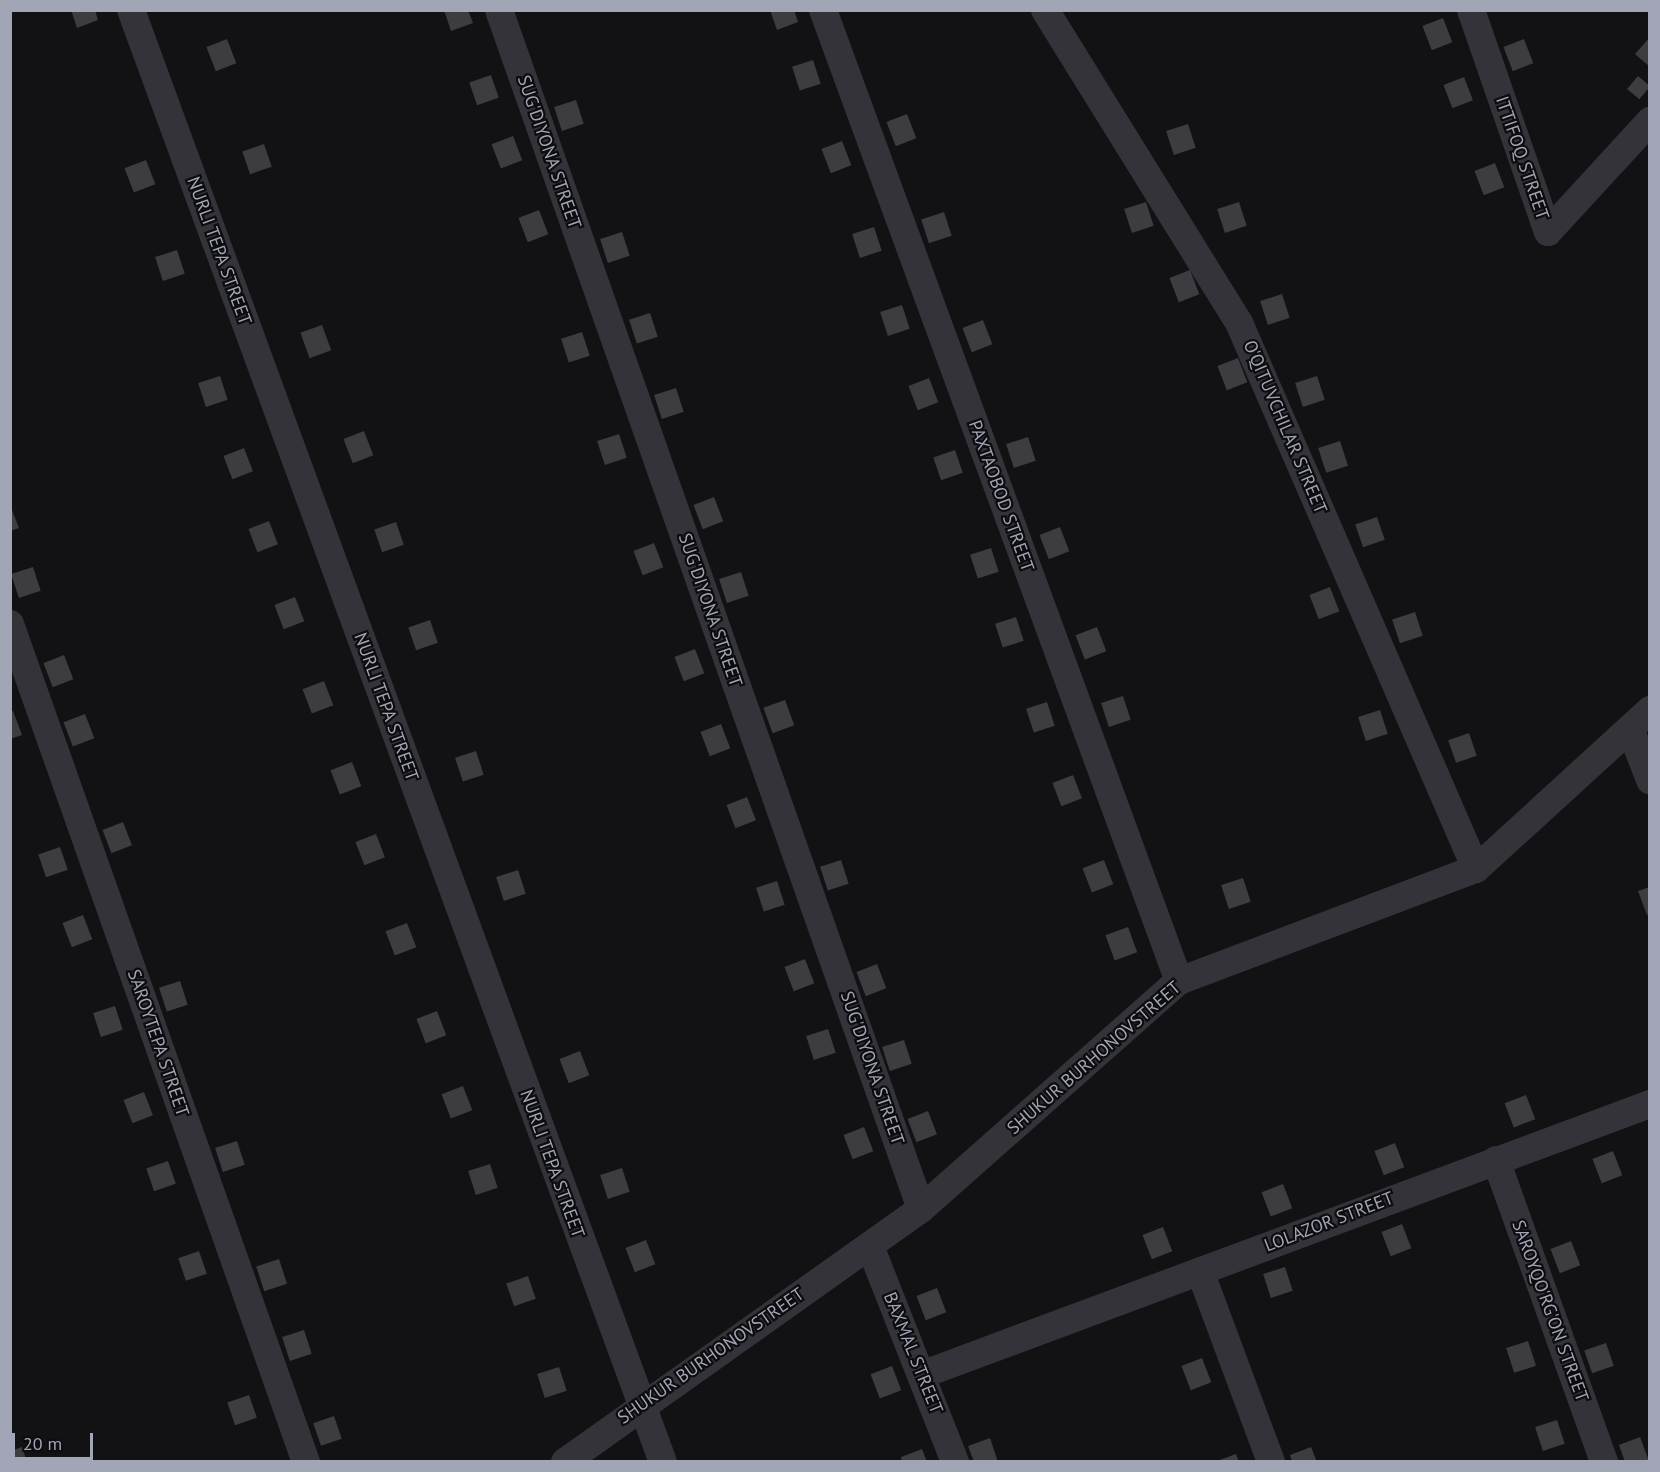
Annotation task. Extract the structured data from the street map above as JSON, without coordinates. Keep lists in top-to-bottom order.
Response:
{
  "streets": {
    "street": [
      "SUG'DIYONA STREET",
      "ITTIFOQ STREET",
      "NURLI TEPA STREET",
      "O'QITUVCHILAR STREET",
      "PAXTAOBOD STREET",
      "SAROYTEPA STREET",
      "SHUKUR BURHONOVSTREET",
      "LOLAZOR STREET",
      "SAROYQO'RG'ON STREET",
      "BAXMAL STREET"
    ]
  },
  "crossings": [
    ["SUG'DIYONA STREET", "SHUKUR BURHONOVSTREET"],
    ["NURLI TEPA STREET", "SHUKUR BURHONOVSTREET"],
    ["O'QITUVCHILAR STREET", "SHUKUR BURHONOVSTREET"],
    ["PAXTAOBOD STREET", "SHUKUR BURHONOVSTREET"],
    ["SHUKUR BURHONOVSTREET", "BAXMAL STREET"],
    ["LOLAZOR STREET", "SAROYQO'RG'ON STREET"],
    ["LOLAZOR STREET", "BAXMAL STREET"]
  ],
  "scale_bar": "20 m"
}
